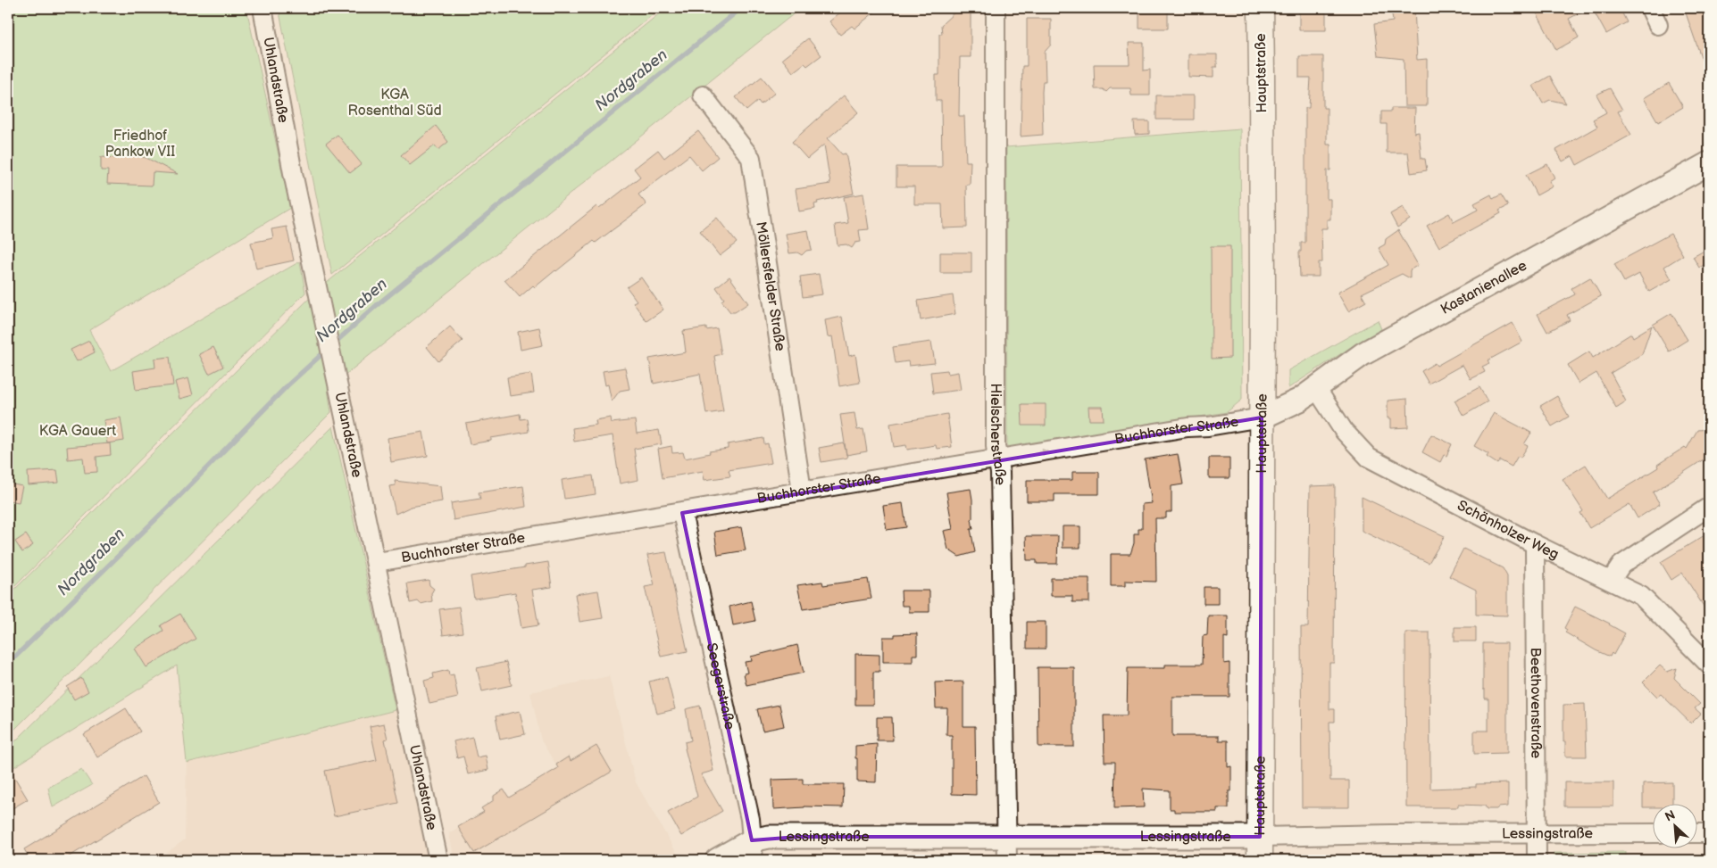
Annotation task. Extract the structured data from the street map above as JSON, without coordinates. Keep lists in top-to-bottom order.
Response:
{
  "streets": {
    "main road": ["Hauptstraße"],
    "street": [
      "Uhlandstraße",
      "Möllersfelder Straße",
      "Kastanienallee",
      "Buchhorster Straße",
      "Hielscherstraße",
      "Schönholzer Weg",
      "Seegerstraße",
      "Beethovenstraße",
      "Lessingstraße"
    ]
  },
  "crossings": [
    ["Hauptstraße", "Kastanienallee"],
    ["Hauptstraße", "Buchhorster Straße"],
    ["Hauptstraße", "Lessingstraße"],
    ["Uhlandstraße", "Buchhorster Straße"],
    ["Möllersfelder Straße", "Buchhorster Straße"],
    ["Kastanienallee", "Buchhorster Straße"],
    ["Kastanienallee", "Schönholzer Weg"],
    ["Buchhorster Straße", "Hielscherstraße"],
    ["Buchhorster Straße", "Seegerstraße"],
    ["Hielscherstraße", "Lessingstraße"],
    ["Schönholzer Weg", "Beethovenstraße"],
    ["Seegerstraße", "Lessingstraße"],
    ["Beethovenstraße", "Lessingstraße"]
  ],
  "water": ["Nordgraben"],
  "parks": ["KGA Rosenthal Süd", "Friedhof Pankow VII", "KGA Gauert"],
  "north": "top left"
}
